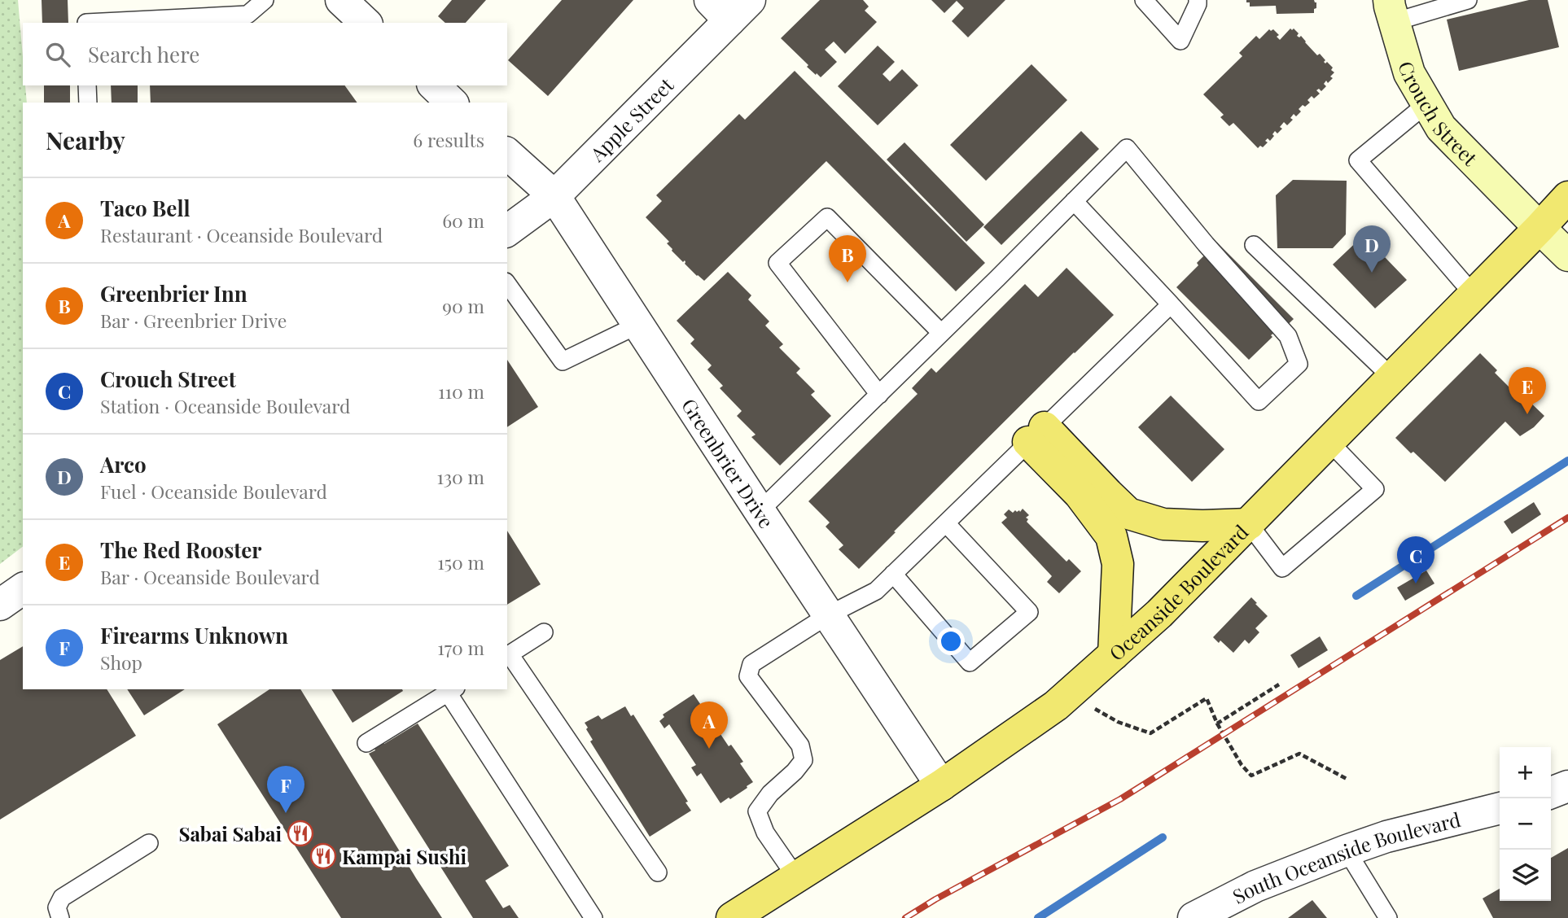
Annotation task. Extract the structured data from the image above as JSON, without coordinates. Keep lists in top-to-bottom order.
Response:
{
  "streets": {
    "main road": ["Crouch Street", "Oceanside Boulevard"],
    "street": ["Apple Street", "Greenbrier Drive", "South Oceanside Boulevard"]
  },
  "crossings": [
    ["Crouch Street", "Oceanside Boulevard"],
    ["Apple Street", "Greenbrier Drive"],
    ["Greenbrier Drive", "Oceanside Boulevard"]
  ],
  "places": {
    "restaurant": ["Sabai Sabai", "Kampai Sushi"]
  },
  "page": {
    "search": "Search here",
    "heading": ["Nearby", "6 results"],
    "list": [
      {
        "mark": "A",
        "name": "Taco Bell",
        "note": "Restaurant · Oceanside Boulevard",
        "value": "60 m"
      },
      {
        "mark": "B",
        "name": "Greenbrier Inn",
        "note": "Bar · Greenbrier Drive",
        "value": "90 m"
      },
      {
        "mark": "C",
        "name": "Crouch Street",
        "note": "Station · Oceanside Boulevard",
        "value": "110 m"
      },
      {
        "mark": "D",
        "name": "Arco",
        "note": "Fuel · Oceanside Boulevard",
        "value": "130 m"
      },
      {
        "mark": "E",
        "name": "The Red Rooster",
        "note": "Bar · Oceanside Boulevard",
        "value": "150 m"
      },
      {
        "mark": "F",
        "name": "Firearms Unknown",
        "note": "Shop",
        "value": "170 m"
      }
    ],
    "pins": [
      "D",
      "B",
      "E",
      "C",
      "A",
      "F"
    ],
    "map_buttons": ["+", "−"]
  }
}
